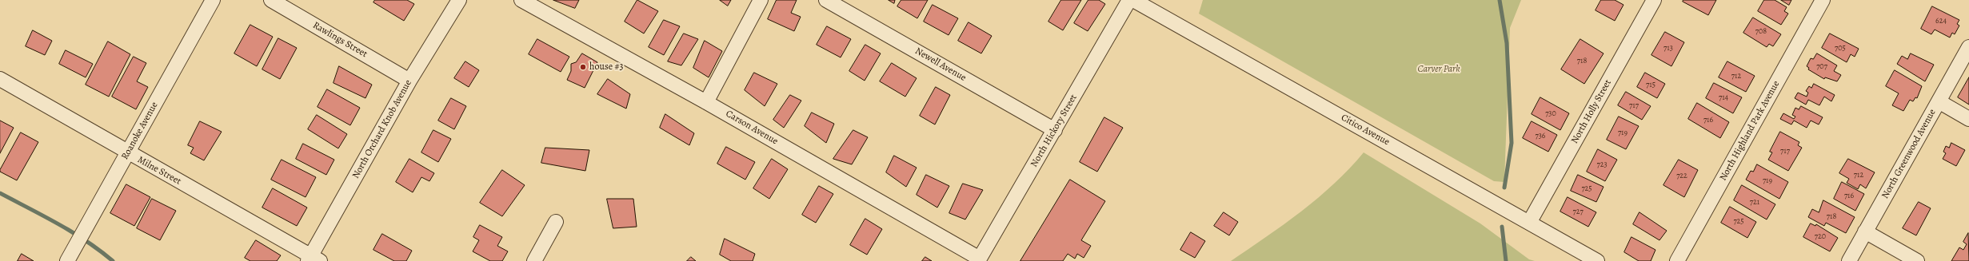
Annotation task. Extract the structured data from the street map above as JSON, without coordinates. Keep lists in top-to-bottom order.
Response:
{
  "streets": {
    "street": [
      "Rawlings Street",
      "Newell Avenue",
      "North Holly Street",
      "Carson Avenue",
      "North Orchard Knob Avenue",
      "Citico Avenue",
      "Roanoke Avenue",
      "North Hickory Street",
      "North Highland Park Avenue",
      "North Greenwood Avenue",
      "Milne Street"
    ]
  },
  "crossings": [
    ["Rawlings Street", "North Orchard Knob Avenue"],
    ["Newell Avenue", "North Hickory Street"],
    ["North Holly Street", "Citico Avenue"],
    ["Carson Avenue", "North Hickory Street"],
    ["North Orchard Knob Avenue", "Milne Street"],
    ["Roanoke Avenue", "Milne Street"]
  ],
  "parks": ["Carver Park"],
  "places": ["house #3"],
  "house_numbers": [
    "624",
    "708",
    "713",
    "705",
    "718",
    "707",
    "712",
    "715",
    "714",
    "717",
    "730",
    "716",
    "719",
    "736",
    "717",
    "723",
    "712",
    "722",
    "719",
    "725",
    "716",
    "721",
    "727",
    "718",
    "725",
    "720"
  ]
}
